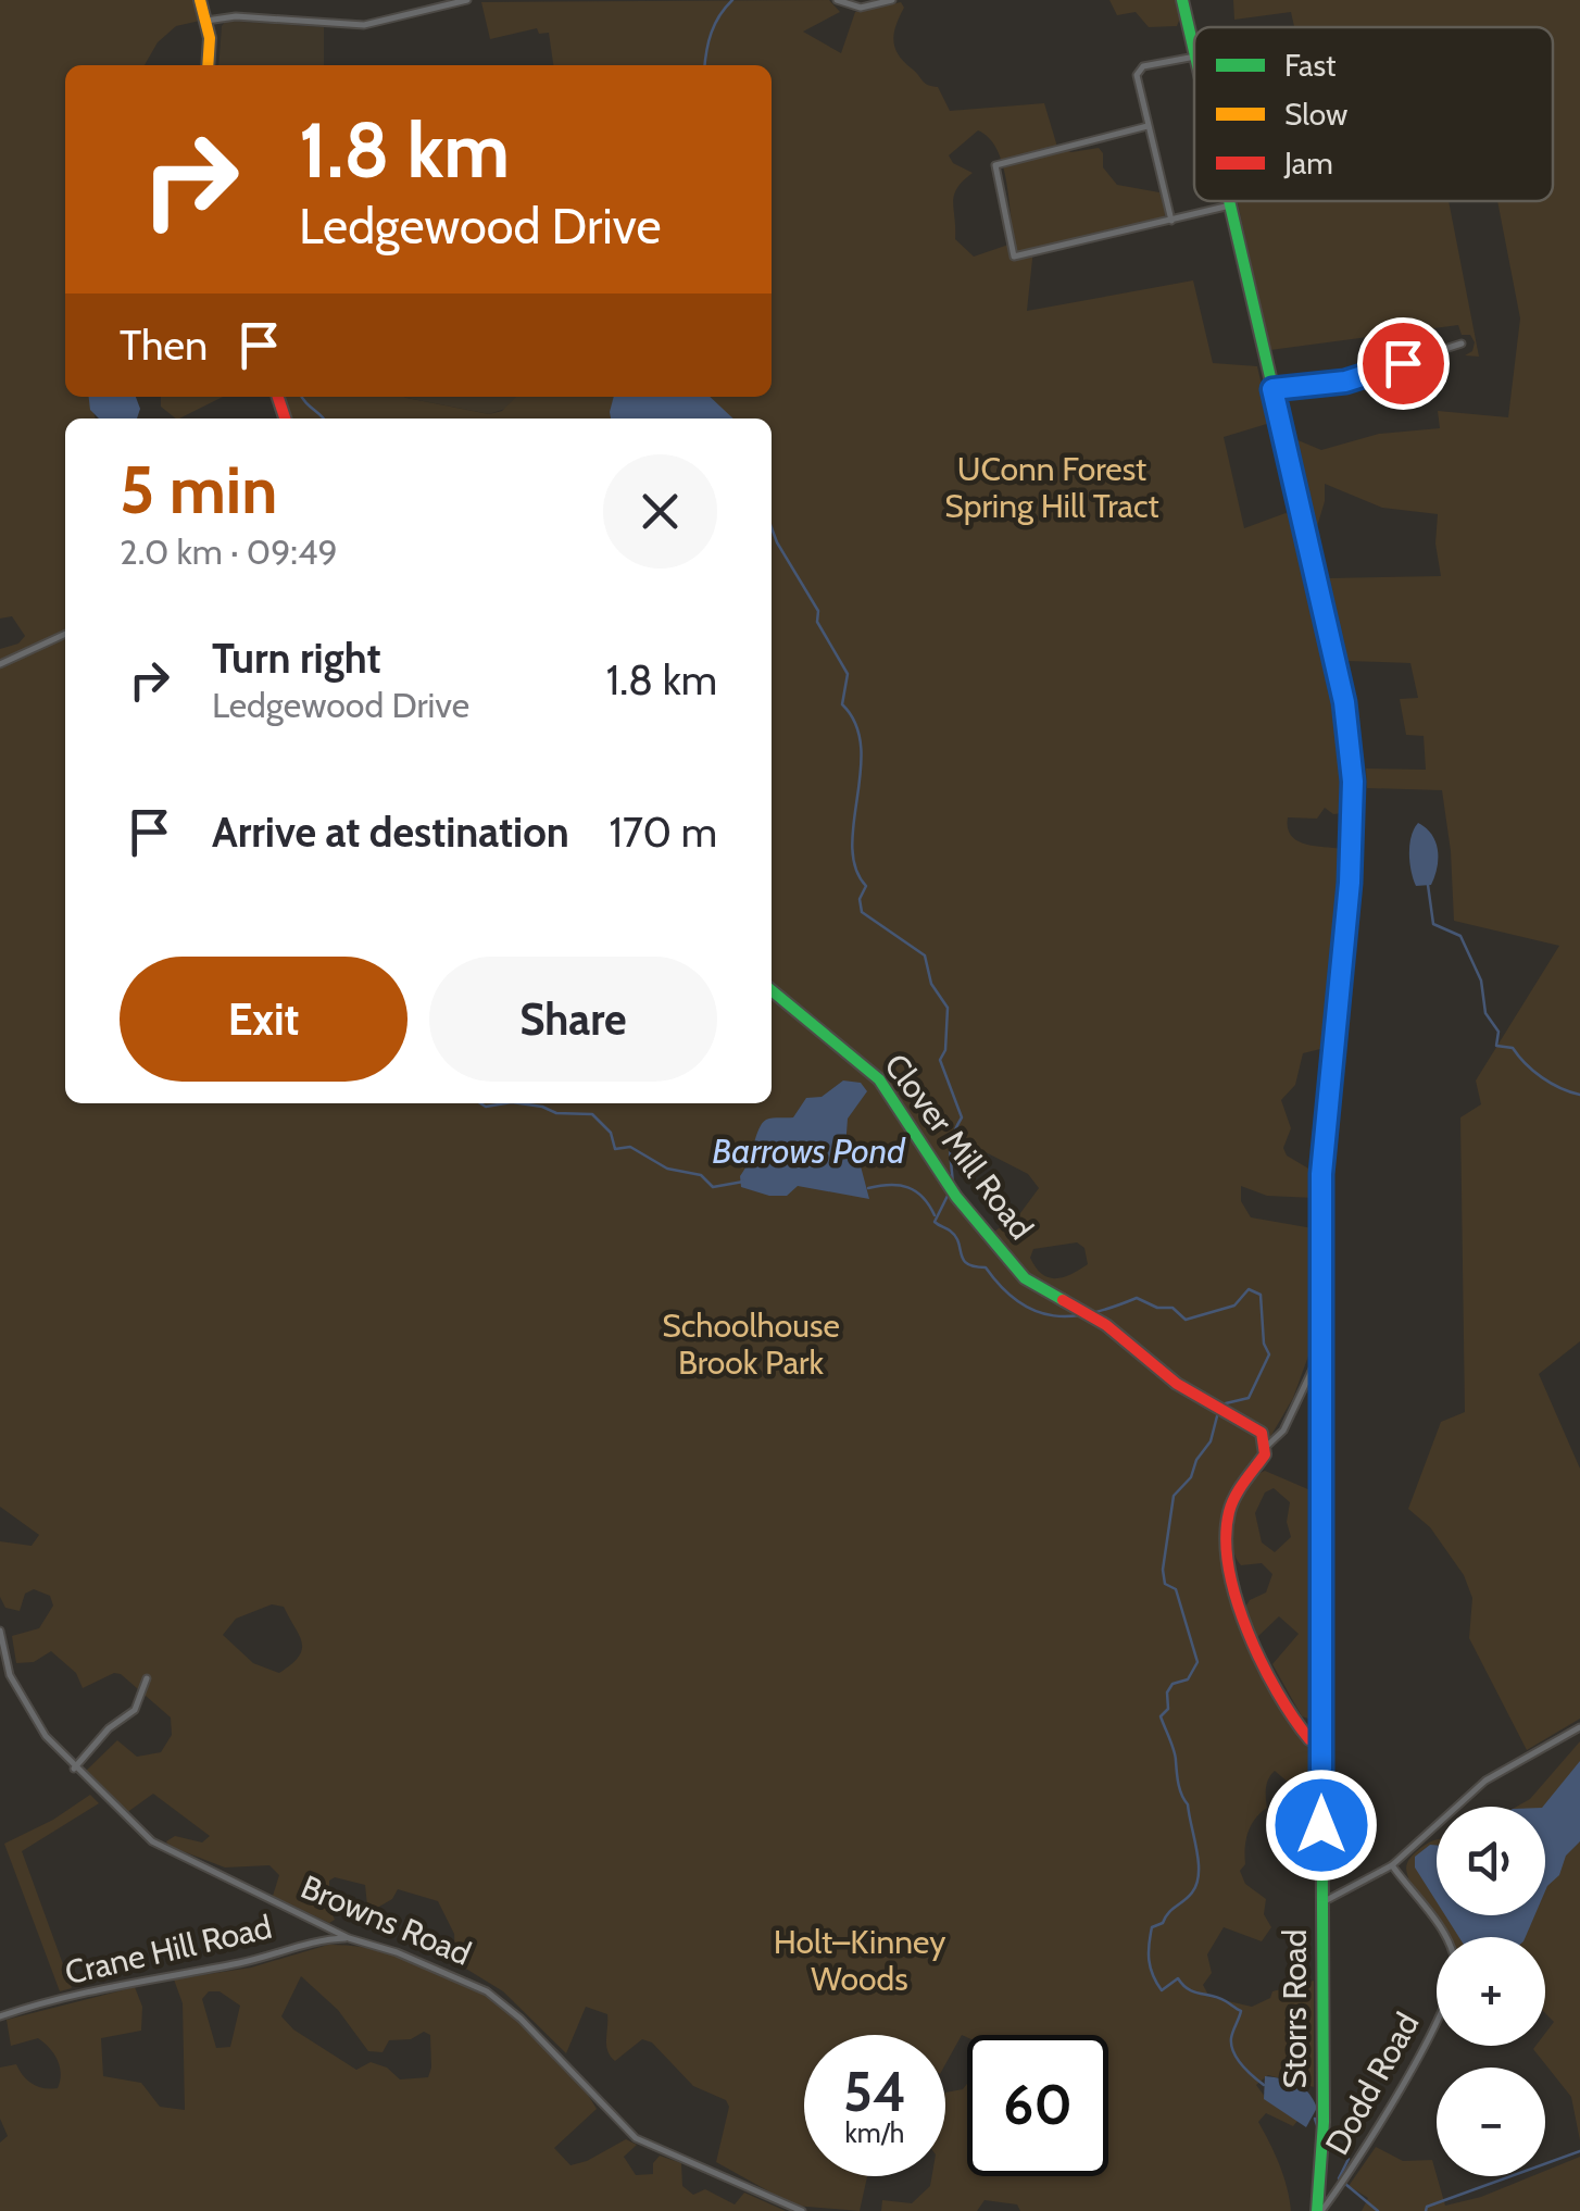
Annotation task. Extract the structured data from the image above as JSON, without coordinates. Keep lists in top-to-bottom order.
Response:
{
  "streets": {
    "main road": ["Clover Mill Road", "Storrs Road"],
    "street": ["Browns Road", "Crane Hill Road", "Dodd Road"]
  },
  "crossings": [
    ["Browns Road", "Crane Hill Road"],
    ["Storrs Road", "Dodd Road"]
  ],
  "water": ["Barrows Pond"],
  "parks": ["UConn Forest Spring Hill Tract", "Schoolhouse Brook Park", "Holt–Kinney Woods"],
  "legend": ["Fast", "Slow", "Jam"],
  "page": {
    "turn": ["1.8 km", "Ledgewood Drive"],
    "then": "Then",
    "heading": ["5 min", "2.0 km · 09:49"],
    "list": [
      {
        "name": "Turn right",
        "note": "Ledgewood Drive",
        "value": "1.8 km"
      },
      {
        "name": "Arrive at destination",
        "value": "170 m"
      }
    ],
    "buttons": ["Exit", "Share"],
    "map_buttons": ["+", "−"],
    "speed": "54 km/h",
    "limit": "60"
  }
}
